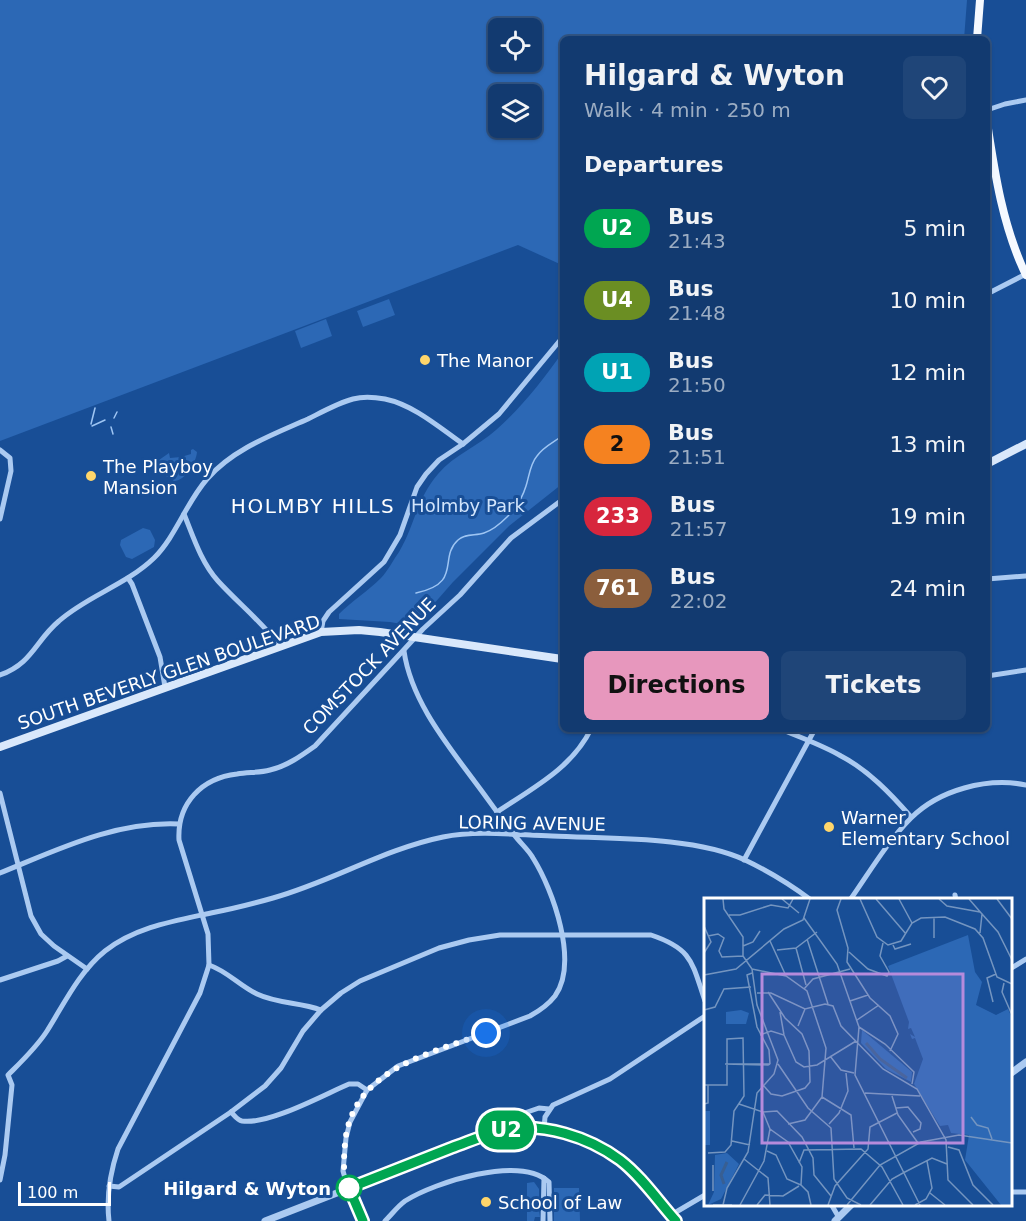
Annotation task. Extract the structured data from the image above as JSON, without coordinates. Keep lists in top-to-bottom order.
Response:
{
  "streets": {
    "main road": ["SOUTH BEVERLY GLEN BOULEVARD"],
    "street": ["COMSTOCK AVENUE", "LORING AVENUE"]
  },
  "crossings": [
    ["COMSTOCK AVENUE", "SOUTH BEVERLY GLEN BOULEVARD"]
  ],
  "districts": ["HOLMBY HILLS"],
  "parks": ["Holmby Park"],
  "places": [
    "The Manor",
    "The Playboy Mansion",
    "Warner Elementary School",
    "Hilgard & Wyton",
    "School of Law"
  ],
  "lines": ["bus line U2"],
  "scale_bar": "100 m",
  "page": {
    "on_map": "U2",
    "heading": [
      ["Hilgard & Wyton", "Walk · 4 min · 250 m"],
      "Departures"
    ],
    "list": [
      {
        "mark": "U2",
        "name": "Bus",
        "note": "21:43",
        "value": "5 min"
      },
      {
        "mark": "U4",
        "name": "Bus",
        "note": "21:48",
        "value": "10 min"
      },
      {
        "mark": "U1",
        "name": "Bus",
        "note": "21:50",
        "value": "12 min"
      },
      {
        "mark": "2",
        "name": "Bus",
        "note": "21:51",
        "value": "13 min"
      },
      {
        "mark": "233",
        "name": "Bus",
        "note": "21:57",
        "value": "19 min"
      },
      {
        "mark": "761",
        "name": "Bus",
        "note": "22:02",
        "value": "24 min"
      }
    ],
    "buttons": ["Directions", "Tickets"],
    "scale": "100 m"
  }
}
